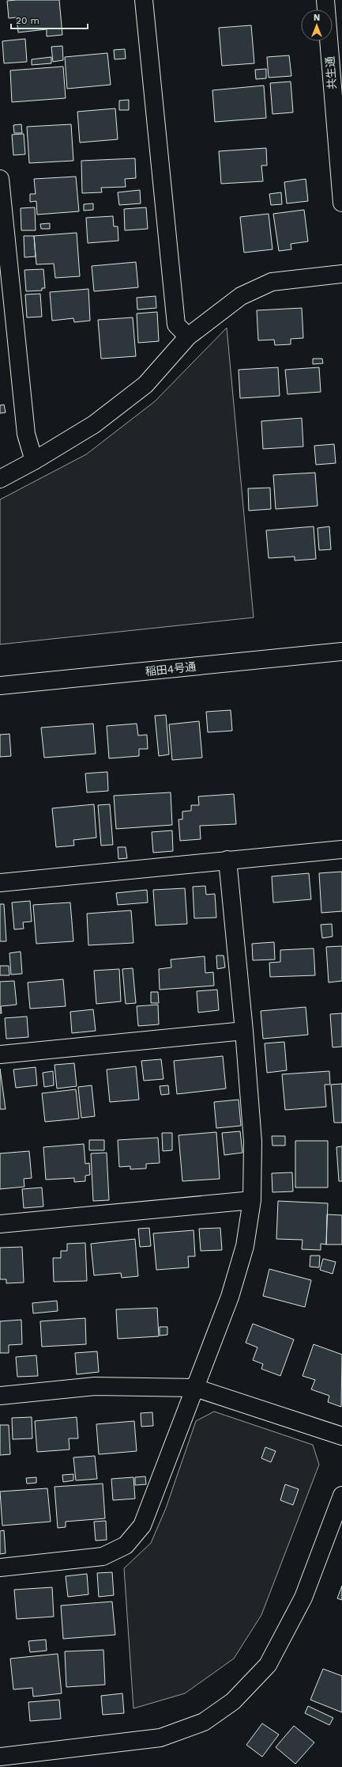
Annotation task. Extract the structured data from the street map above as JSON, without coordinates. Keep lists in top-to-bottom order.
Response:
{
  "streets": {
    "street": ["共生通", "稲田4号通"]
  },
  "scale_bar": "20 m",
  "north": "top"
}
